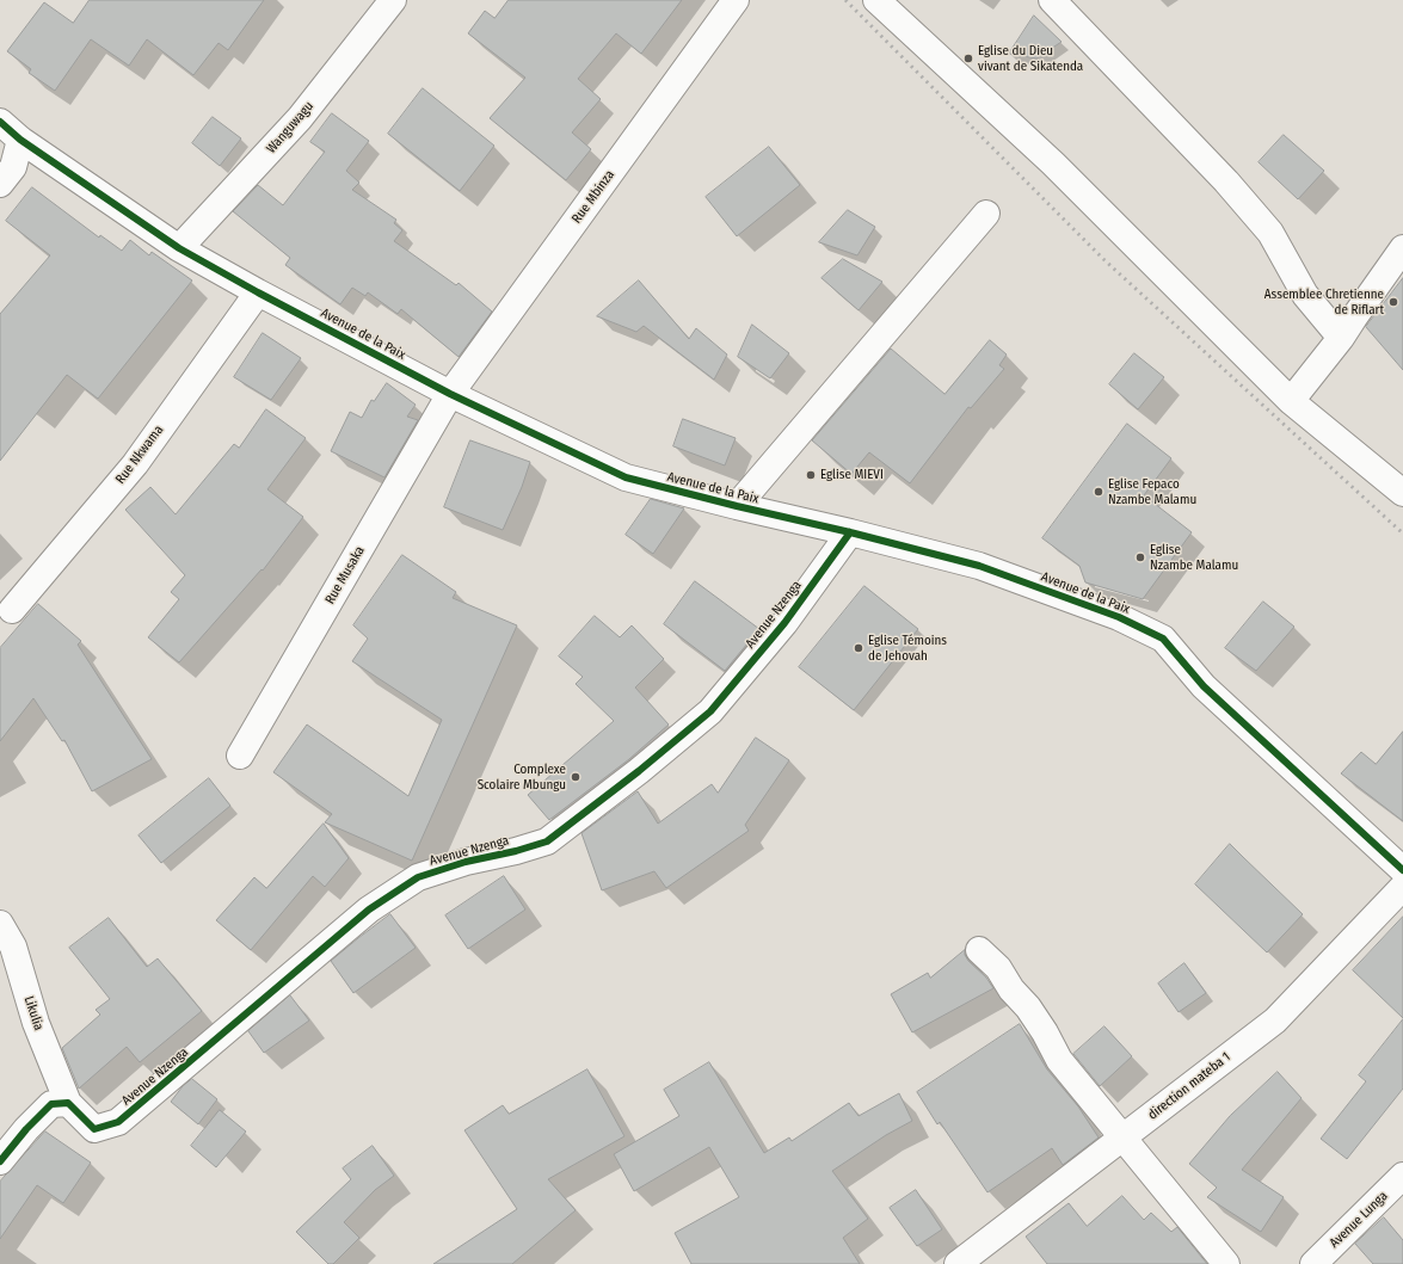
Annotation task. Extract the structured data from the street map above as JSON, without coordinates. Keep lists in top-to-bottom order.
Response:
{
  "streets": {
    "street": [
      "Wanguwagu",
      "Rue Mbinza",
      "Avenue de la Paix",
      "Rue Nkwama",
      "Rue Musaka",
      "Avenue Nzenga",
      "Likulia",
      "direction mateba 1",
      "Avenue Lunga"
    ]
  },
  "crossings": [
    ["Wanguwagu", "Avenue de la Paix"],
    ["Rue Mbinza", "Avenue de la Paix"],
    ["Rue Mbinza", "Rue Musaka"],
    ["Avenue de la Paix", "Rue Nkwama"],
    ["Avenue de la Paix", "Rue Musaka"],
    ["Avenue de la Paix", "Avenue Nzenga"],
    ["Avenue Nzenga", "Likulia"]
  ],
  "places": [
    "Eglise du Dieu vivant de Sikatenda",
    "Assemblee Chretienne de Riflart",
    "Eglise MIEVI",
    "Eglise Fepaco Nzambe Malamu",
    "Eglise Nzambe Malamu",
    "Eglise Témoins de Jehovah",
    "Complexe Scolaire Mbungu"
  ]
}
